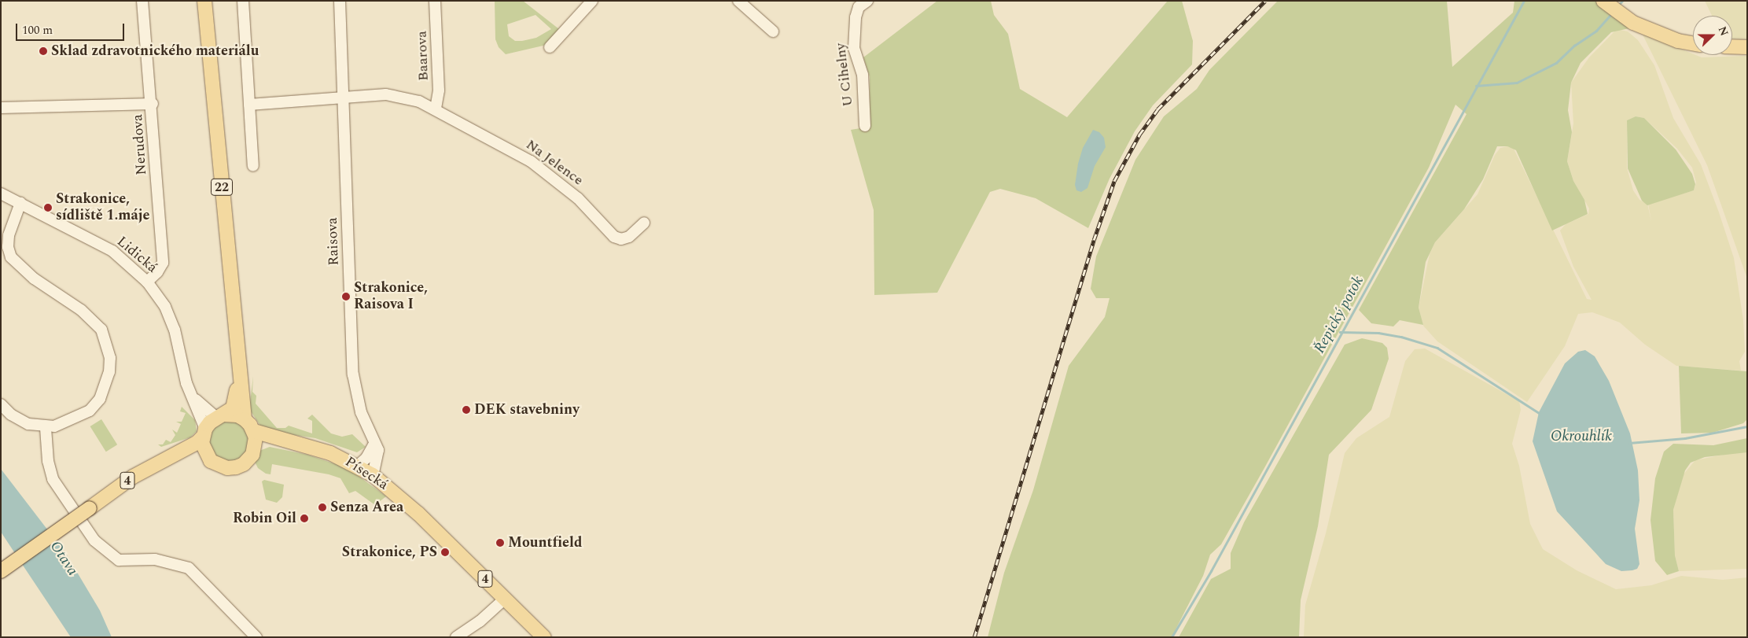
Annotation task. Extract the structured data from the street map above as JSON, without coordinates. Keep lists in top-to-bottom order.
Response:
{
  "streets": {
    "main road": ["22", "Písecká", "4"],
    "street": [
      "Baarova",
      "U Cihelny",
      "Nerudova",
      "Na Jelence",
      "Raisova",
      "Lidická"
    ]
  },
  "crossings": [
    ["Baarova", "Na Jelence"],
    ["Nerudova", "Lidická"],
    ["Na Jelence", "Raisova"],
    ["22", "Lidická"],
    ["22", "Písecká"],
    ["22", "4"],
    ["Raisova", "Písecká"],
    ["Lidická", "Písecká"],
    ["Lidická", "4"],
    ["Písecká", "4"]
  ],
  "water": ["Řepický potok", "Okrouhlík", "Otava"],
  "places": [
    "Sklad zdravotnického materiálu",
    "Strakonice, sídliště 1.máje",
    "Strakonice, Raisova I",
    "DEK stavebniny",
    "Senza Area",
    "Robin Oil",
    "Mountfield",
    "Strakonice, PS"
  ],
  "scale_bar": "100 m",
  "north": "right"
}
